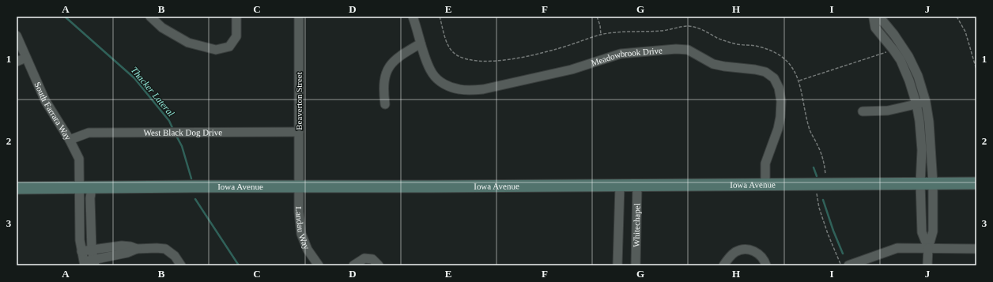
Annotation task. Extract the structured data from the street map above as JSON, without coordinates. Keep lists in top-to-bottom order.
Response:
{
  "streets": {
    "street": [
      "Meadowbrook Drive",
      "Beaverton Street",
      "South Farrara Way",
      "West Black Dog Drive",
      "Iowa Avenue",
      "Whitechapel",
      "Landau Way"
    ]
  },
  "crossings": [
    ["Meadowbrook Drive", "Iowa Avenue"],
    ["Beaverton Street", "West Black Dog Drive"],
    ["Beaverton Street", "Iowa Avenue"],
    ["Beaverton Street", "Landau Way"],
    ["South Farrara Way", "West Black Dog Drive"],
    ["South Farrara Way", "Iowa Avenue"],
    ["Iowa Avenue", "Whitechapel"],
    ["Iowa Avenue", "Landau Way"]
  ],
  "water": ["Thacker Lateral"],
  "grid": {
    "columns": [
      "A",
      "B",
      "C",
      "D",
      "E",
      "F",
      "G",
      "H",
      "I",
      "J"
    ],
    "rows": ["1", "2", "3"]
  }
}
